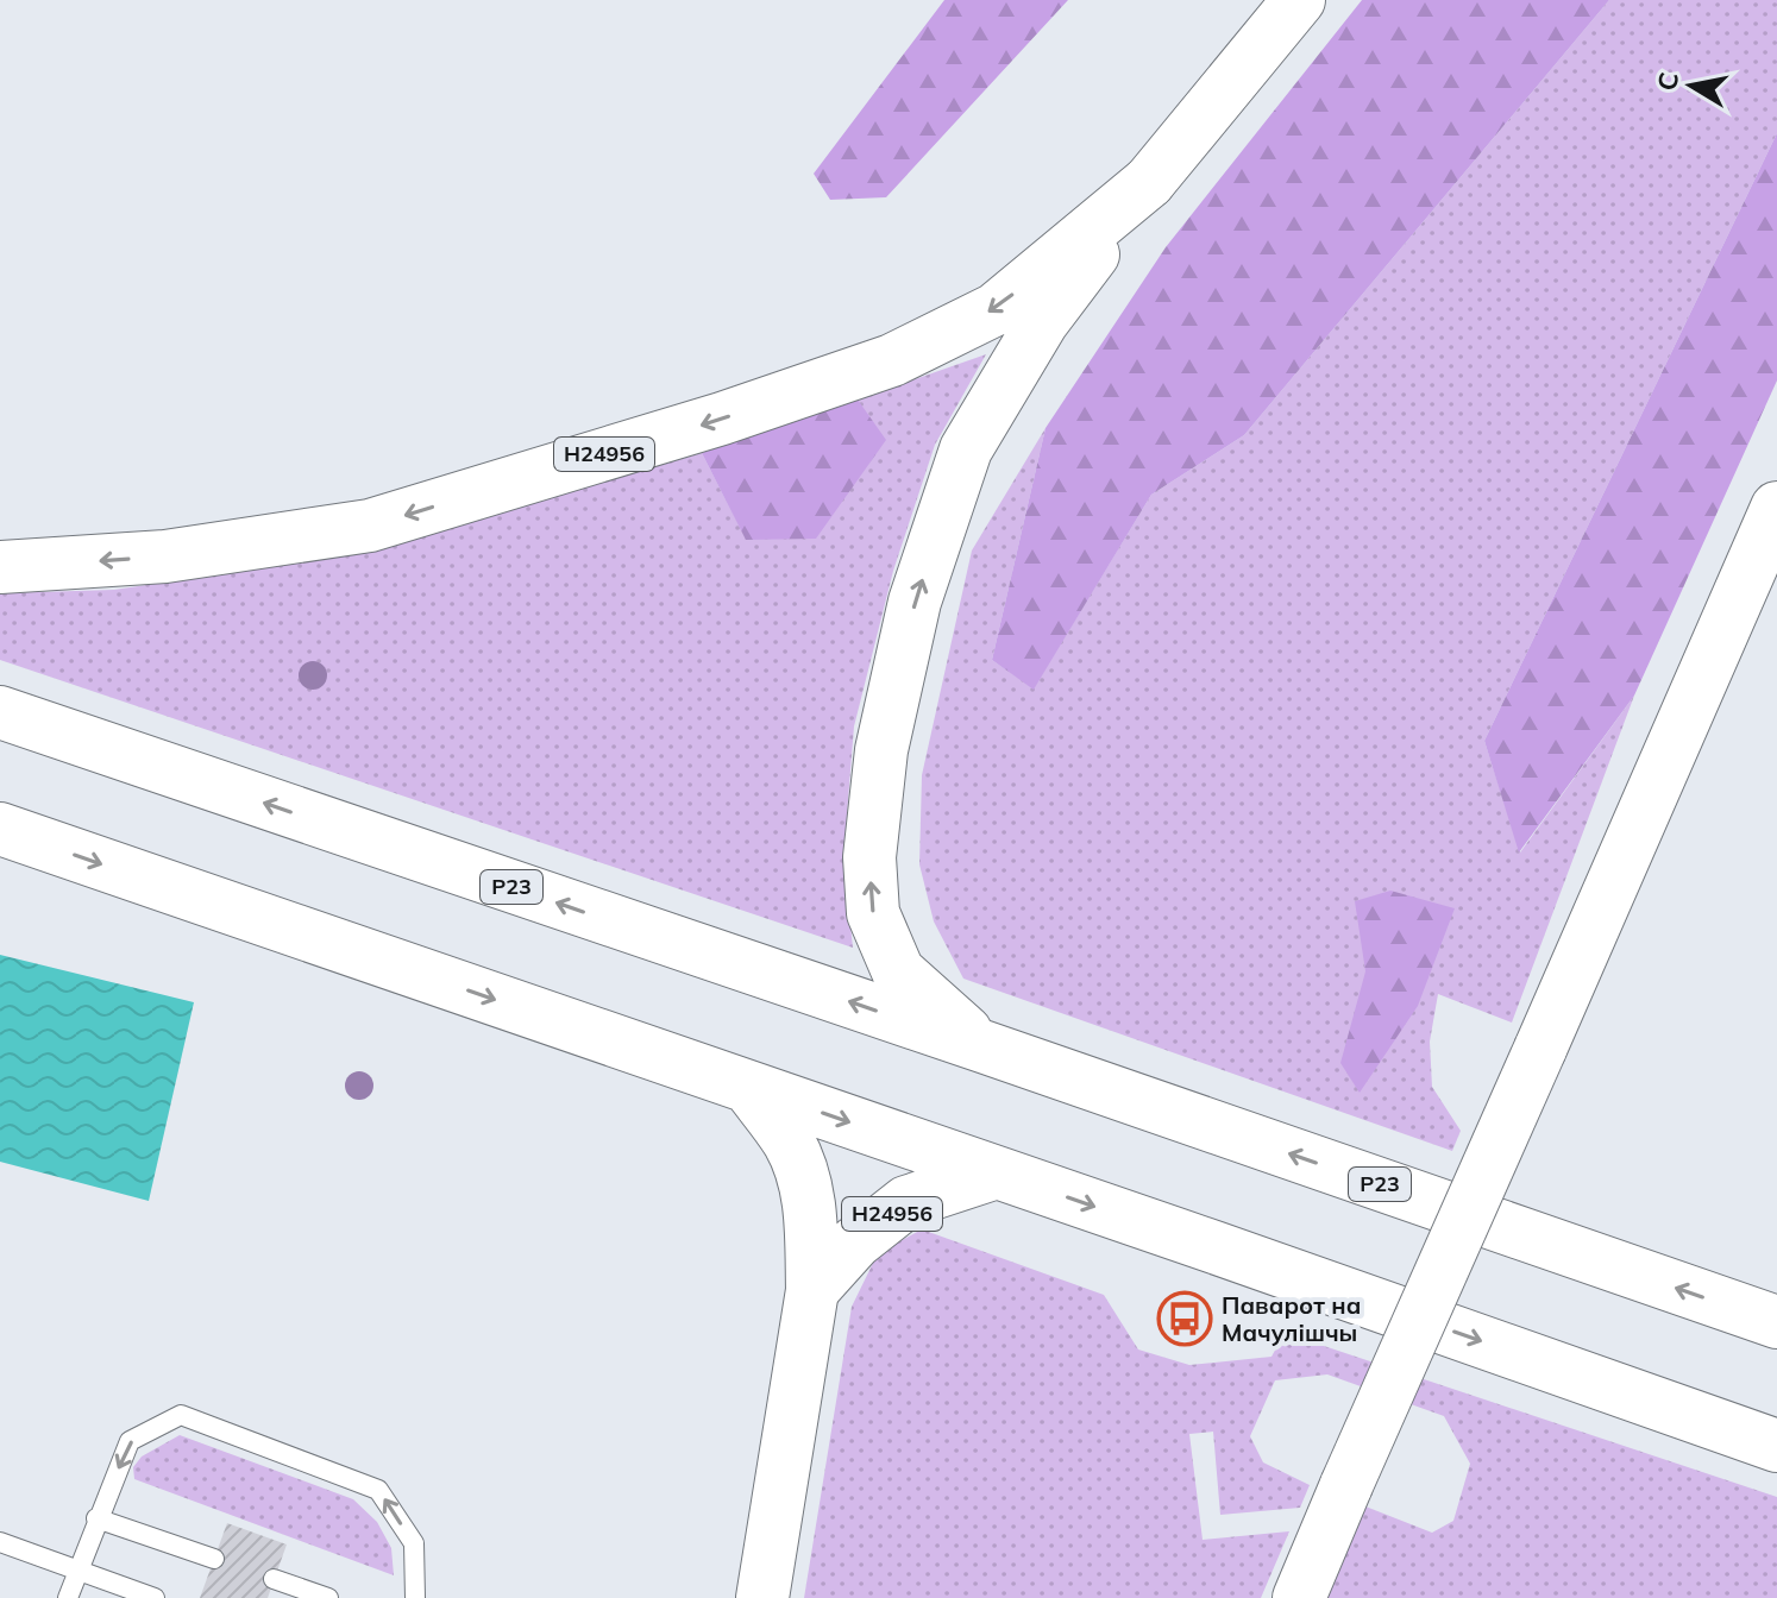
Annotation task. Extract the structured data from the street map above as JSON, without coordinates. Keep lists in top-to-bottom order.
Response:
{
  "streets": {
    "main road": ["Н24956", "Р23"]
  },
  "crossings": [
    ["Н24956", "Р23"]
  ],
  "places": {
    "bus stop": ["Паварот на Мачулішчы"]
  },
  "north": "left"
}
